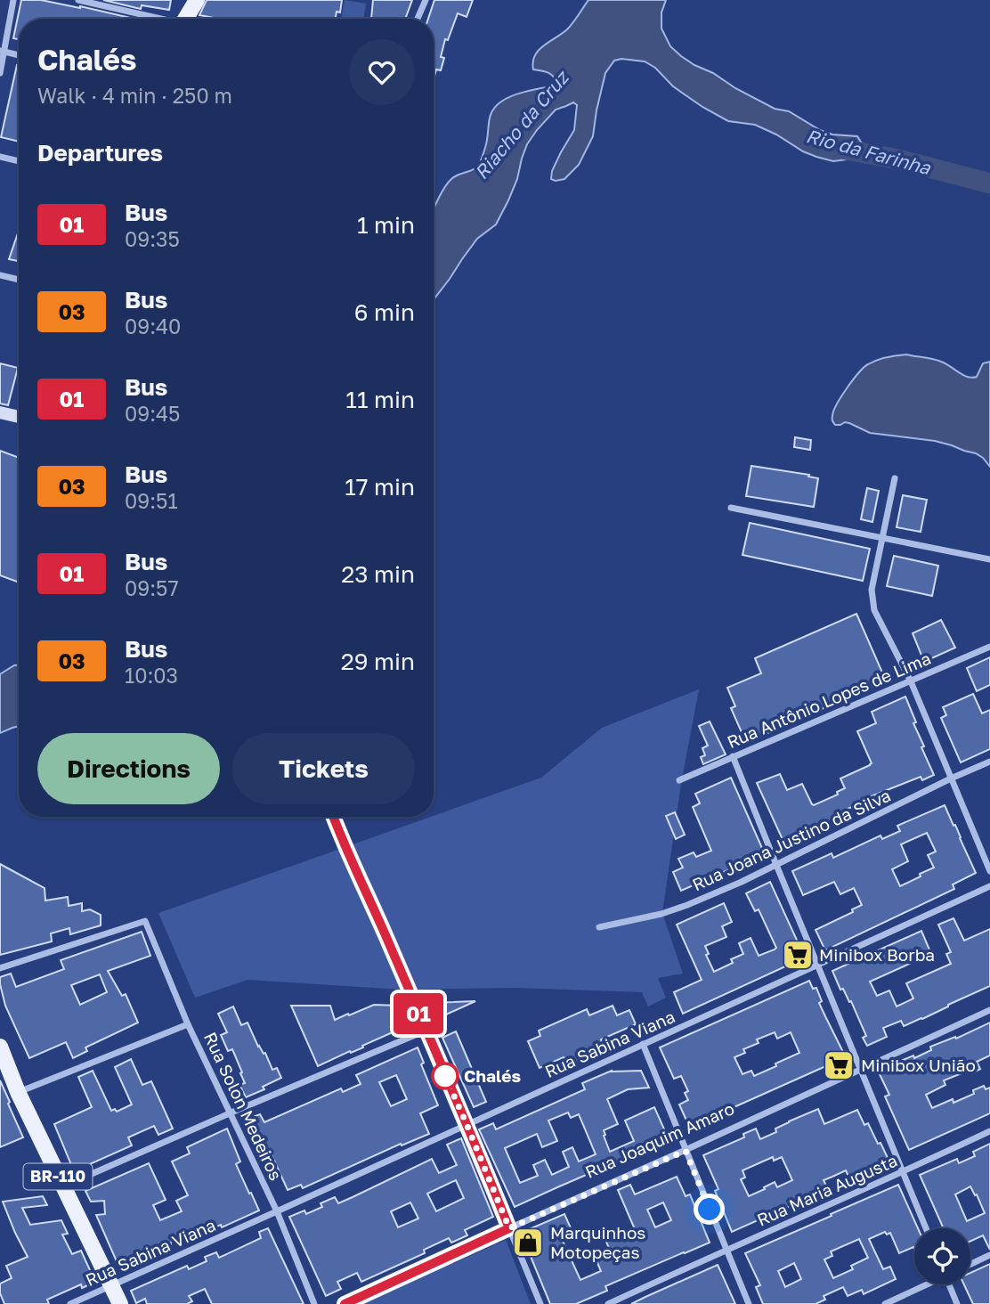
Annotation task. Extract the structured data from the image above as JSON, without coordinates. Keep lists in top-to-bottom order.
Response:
{
  "streets": {
    "main road": ["Rua Joaquim Amaro", "BR-110"],
    "street": [
      "Rua Antônio Lopes de Lima",
      "Rua Joana Justino da Silva",
      "Rua Sabina Viana",
      "Rua Solon Medeiros",
      "Rua Maria Augusta"
    ]
  },
  "crossings": [
    ["Rua Sabina Viana", "Rua Solon Medeiros"],
    ["Rua Sabina Viana", "BR-110"]
  ],
  "water": ["Riacho da Cruz", "Rio da Farinha"],
  "places": {
    "supermarket": ["Minibox Borba", "Minibox União"],
    "other": ["Chalés"],
    "shop": ["Marquinhos Motopeças"]
  },
  "lines": ["bus line 01"],
  "page": {
    "on_map": "01",
    "heading": [
      ["Chalés", "Walk · 4 min · 250 m"],
      "Departures"
    ],
    "list": [
      {
        "mark": "01",
        "name": "Bus",
        "note": "09:35",
        "value": "1 min"
      },
      {
        "mark": "03",
        "name": "Bus",
        "note": "09:40",
        "value": "6 min"
      },
      {
        "mark": "01",
        "name": "Bus",
        "note": "09:45",
        "value": "11 min"
      },
      {
        "mark": "03",
        "name": "Bus",
        "note": "09:51",
        "value": "17 min"
      },
      {
        "mark": "01",
        "name": "Bus",
        "note": "09:57",
        "value": "23 min"
      },
      {
        "mark": "03",
        "name": "Bus",
        "note": "10:03",
        "value": "29 min"
      }
    ],
    "buttons": ["Directions", "Tickets"]
  }
}
